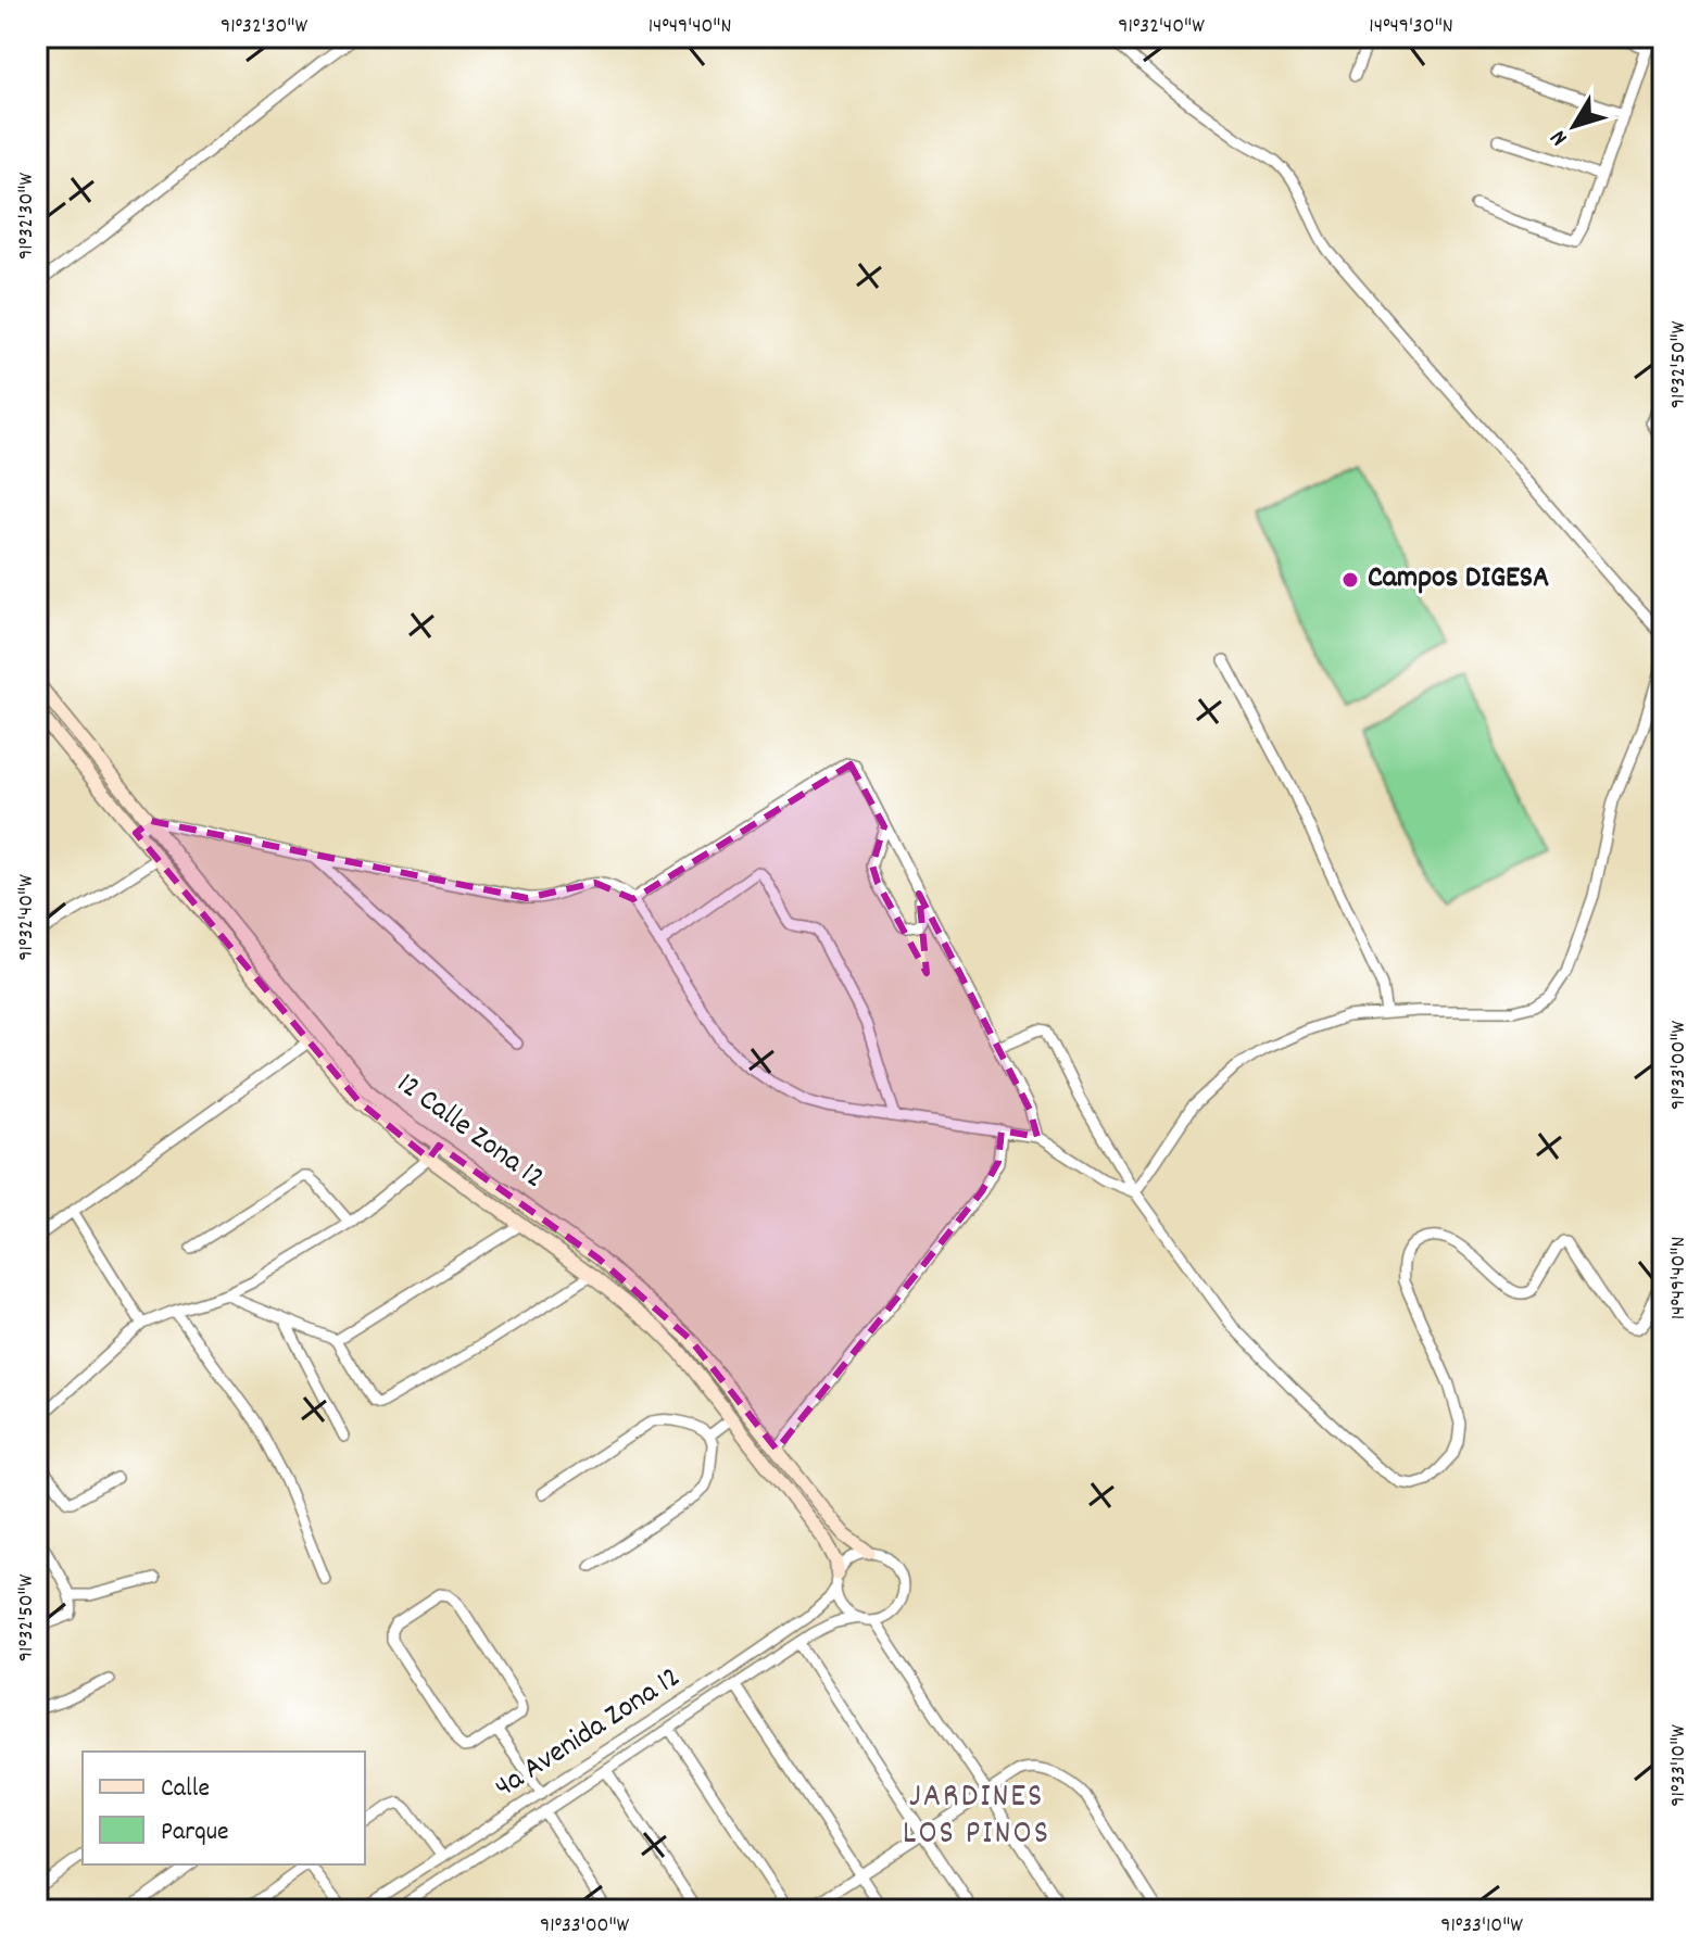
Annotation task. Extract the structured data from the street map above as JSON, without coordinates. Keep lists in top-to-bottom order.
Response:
{
  "streets": {
    "street": ["12 Calle Zona 12", "4a Avenida Zona 12"]
  },
  "crossings": [
    ["12 Calle Zona 12", "4a Avenida Zona 12"]
  ],
  "districts": ["JARDINES LOS PINOS"],
  "places": ["Campos DIGESA"],
  "legend": ["Calle", "Parque"],
  "north": "bottom left",
  "coordinates": [
    "91°32'30\"W",
    "14°49'40\"N",
    "91°32'40\"W",
    "14°49'30\"N",
    "91°32'50\"W",
    "91°33'00\"W",
    "91°33'10\"W"
  ]
}
